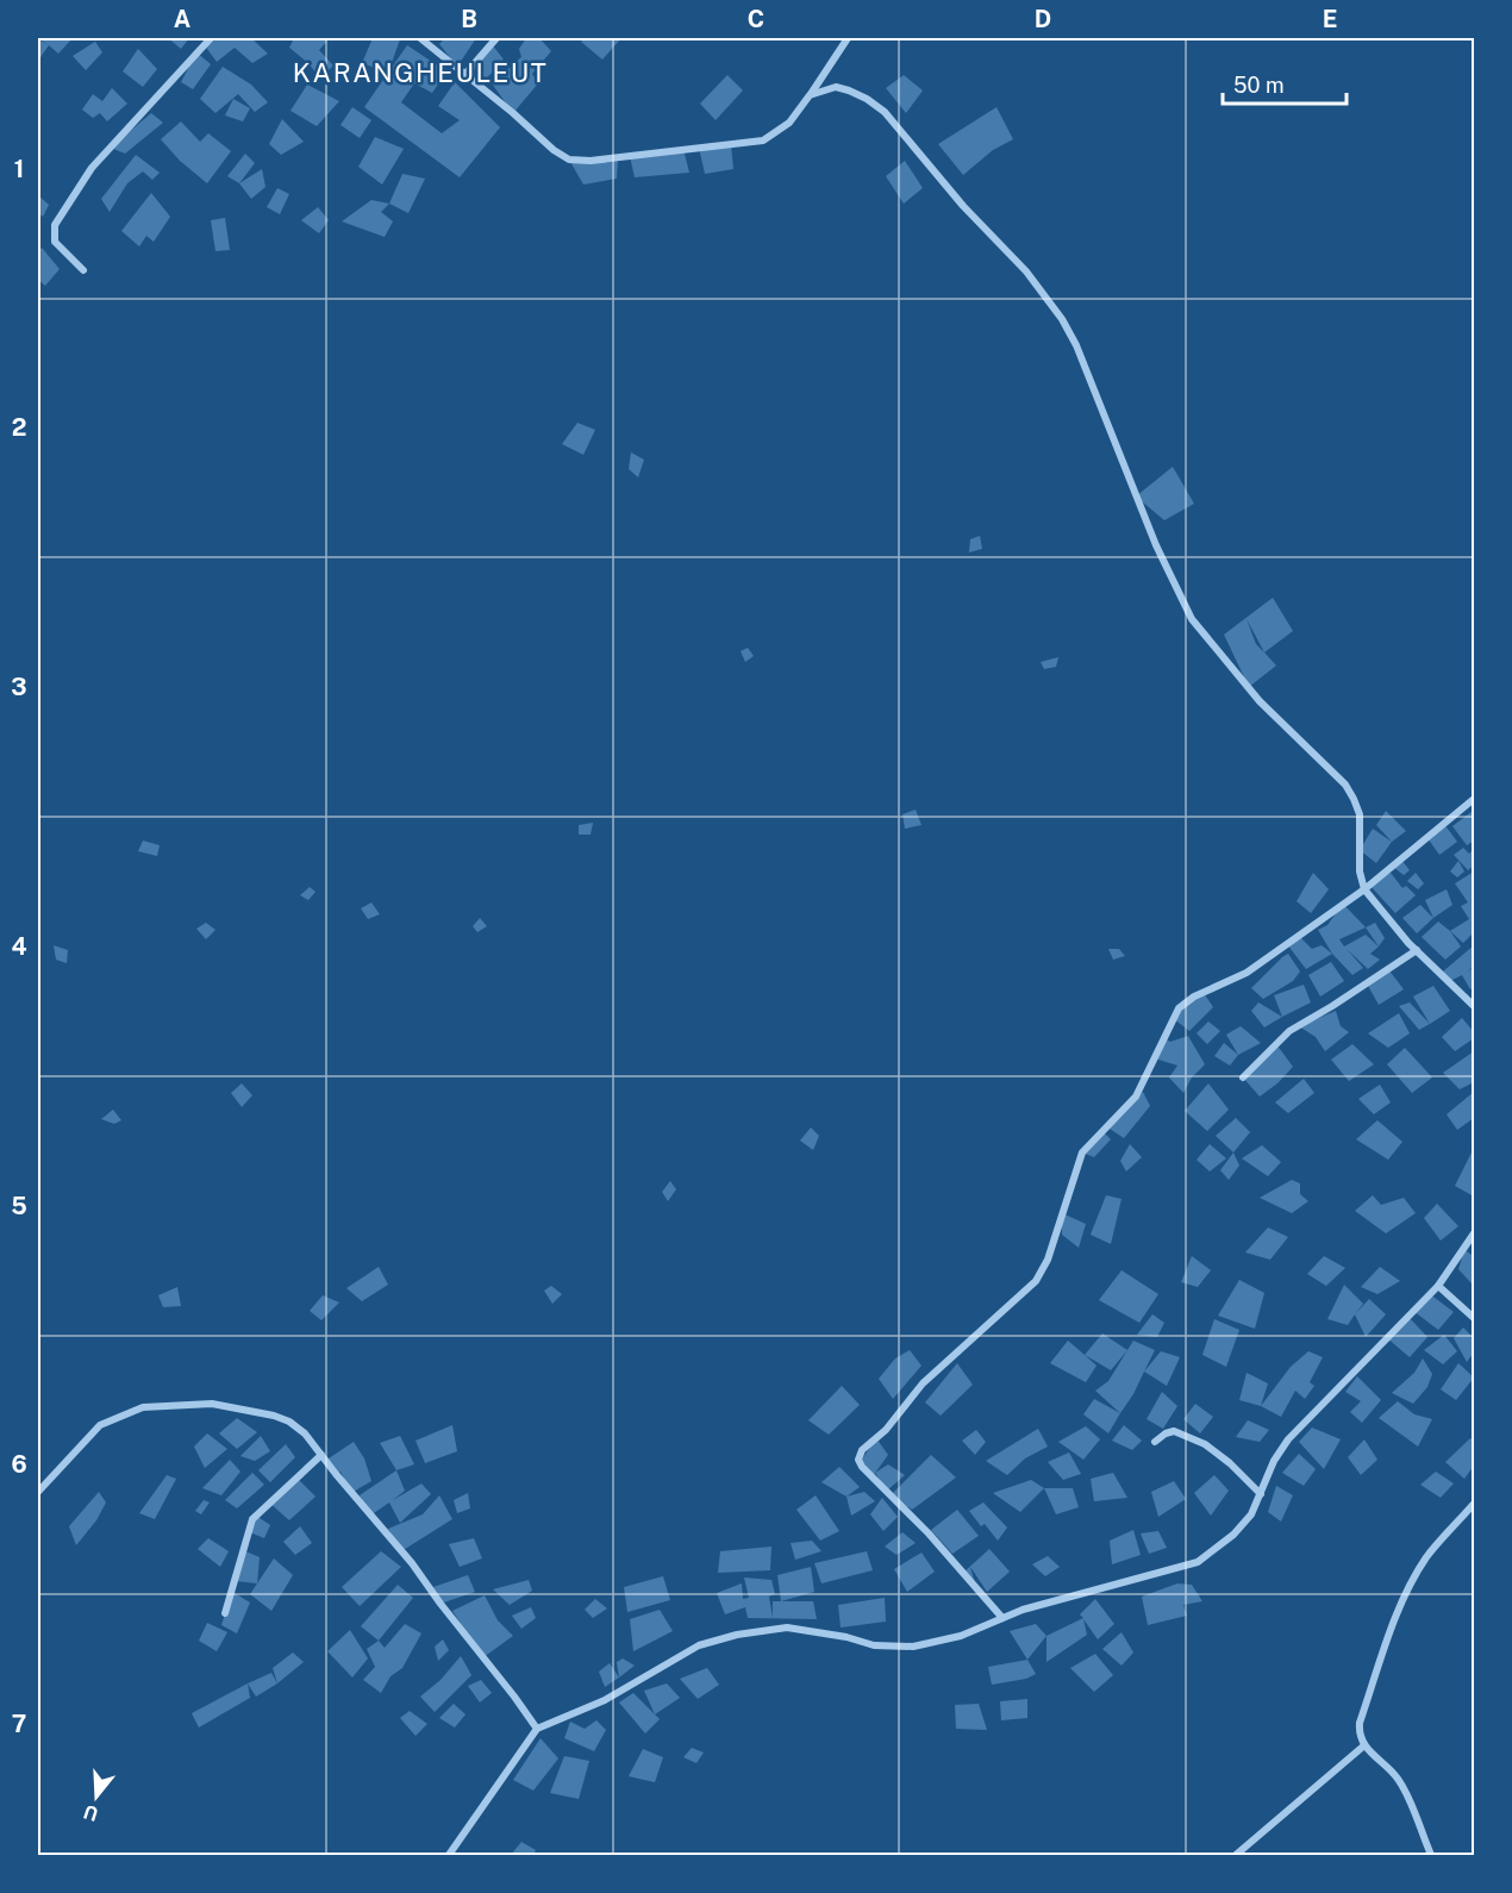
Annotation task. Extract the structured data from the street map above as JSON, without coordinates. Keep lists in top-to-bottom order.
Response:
{
  "districts": ["KARANGHEULEUT"],
  "scale_bar": "50 m",
  "north": "bottom",
  "grid": {
    "columns": [
      "A",
      "B",
      "C",
      "D",
      "E"
    ],
    "rows": [
      "1",
      "2",
      "3",
      "4",
      "5",
      "6",
      "7"
    ]
  }
}
